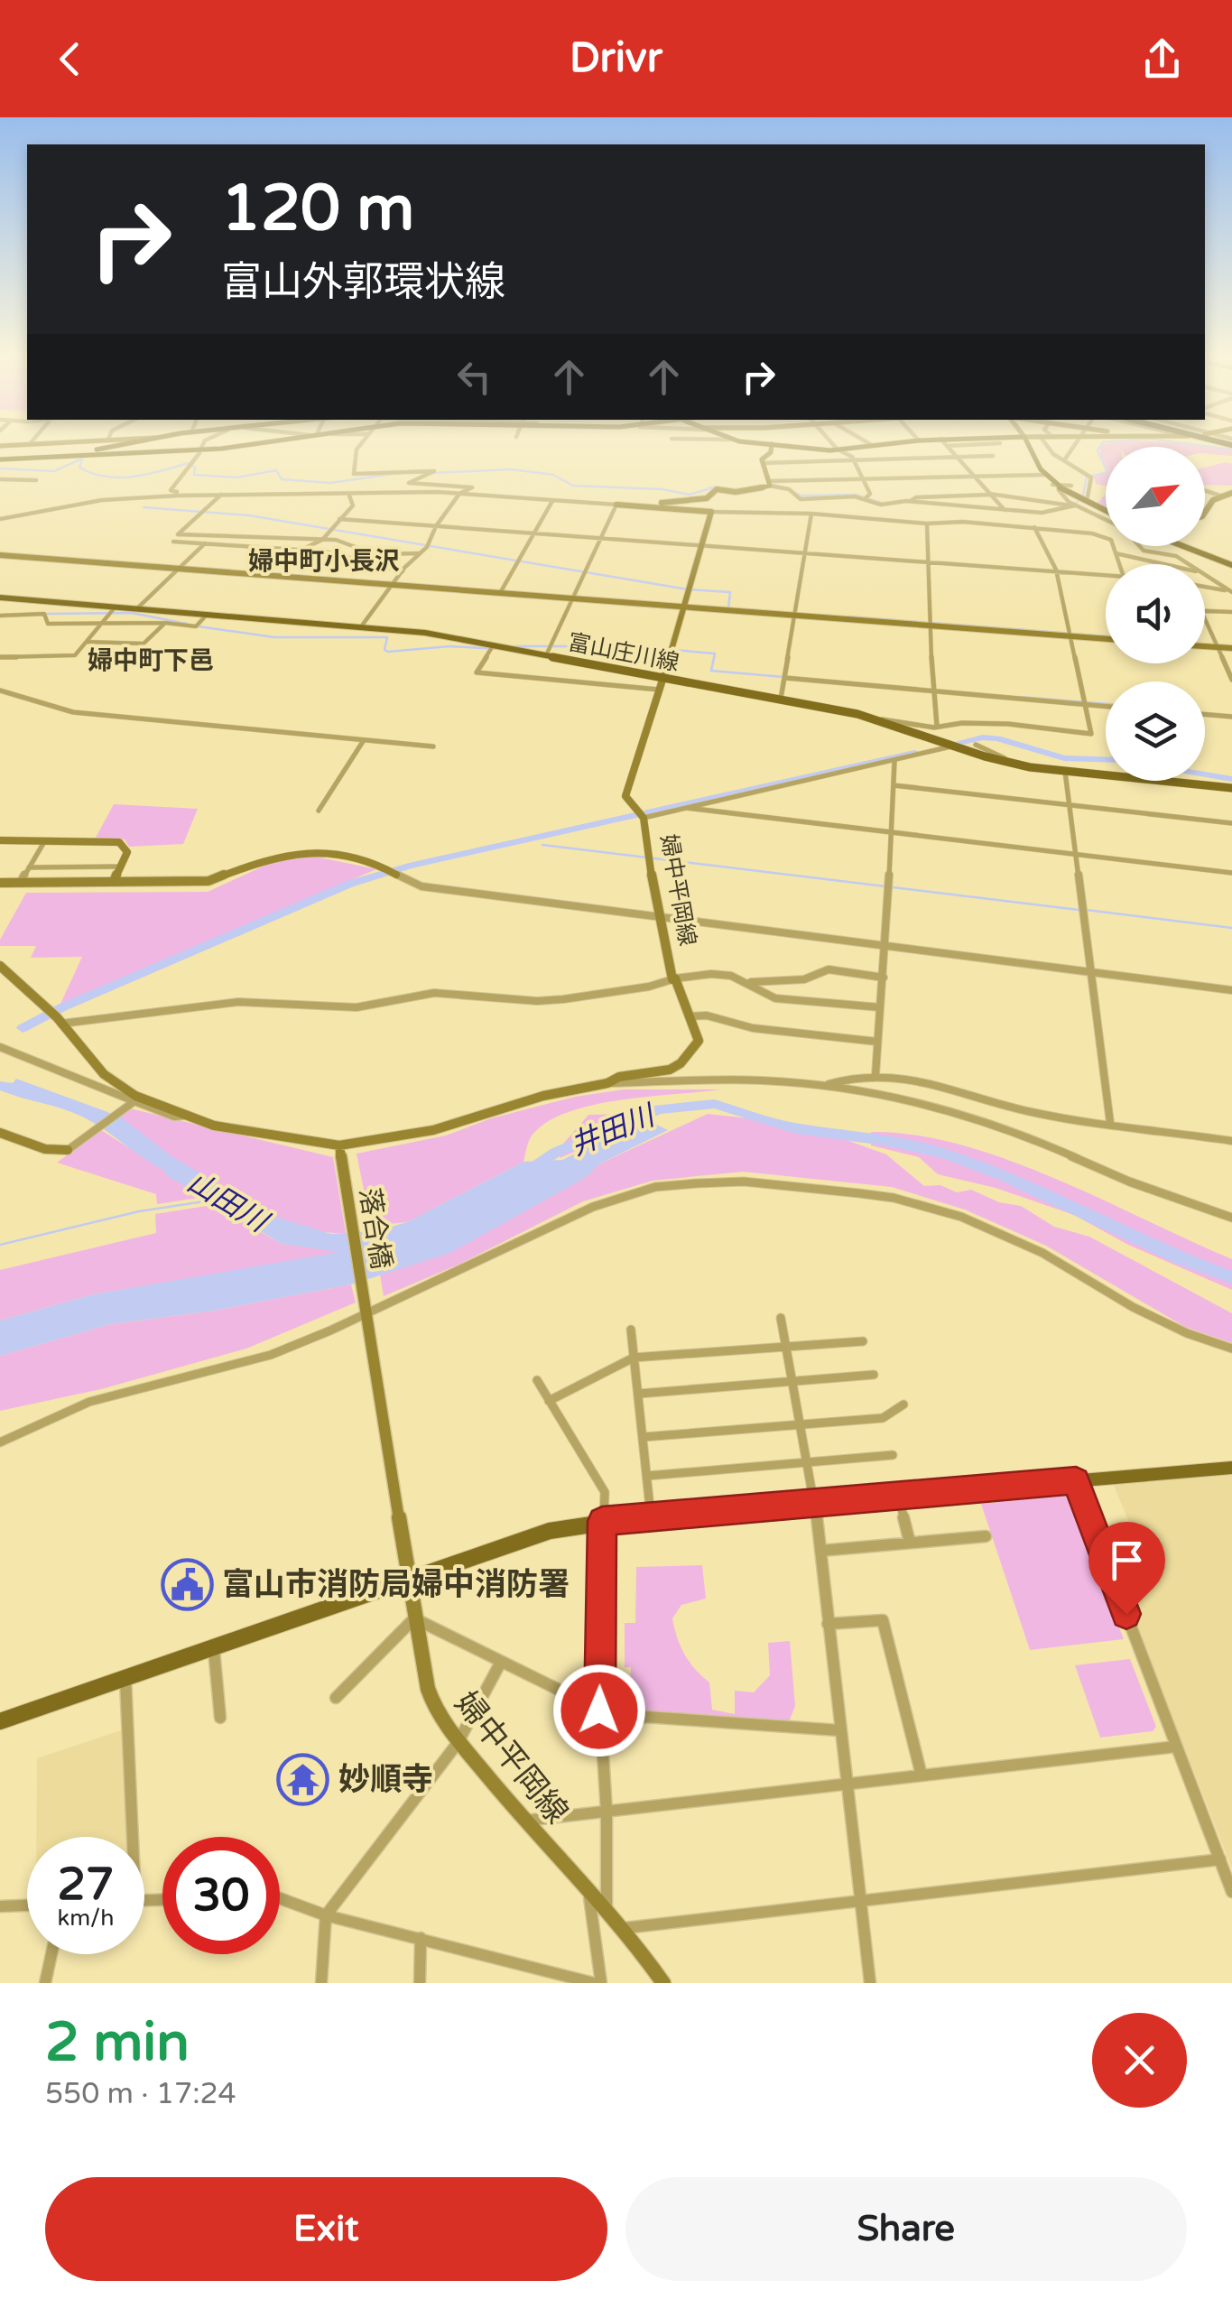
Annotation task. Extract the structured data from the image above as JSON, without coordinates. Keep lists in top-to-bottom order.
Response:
{
  "streets": {
    "main road": ["富山庄川線"],
    "street": ["婦中平岡線", "落合橋"]
  },
  "crossings": [
    ["富山庄川線", "婦中平岡線"],
    ["婦中平岡線", "落合橋"]
  ],
  "districts": ["婦中町小長沢", "婦中町下邑"],
  "water": ["井田川", "山田川"],
  "places": {
    "public building": ["富山市消防局婦中消防署"],
    "temple": ["妙順寺"]
  },
  "north": "top right",
  "page": {
    "header": "Drivr",
    "turn": ["120 m", "富山外郭環状線"],
    "speed": "27 km/h",
    "limit": "30",
    "heading": ["2 min", "550 m · 17:24"],
    "buttons": ["Exit", "Share"]
  }
}
